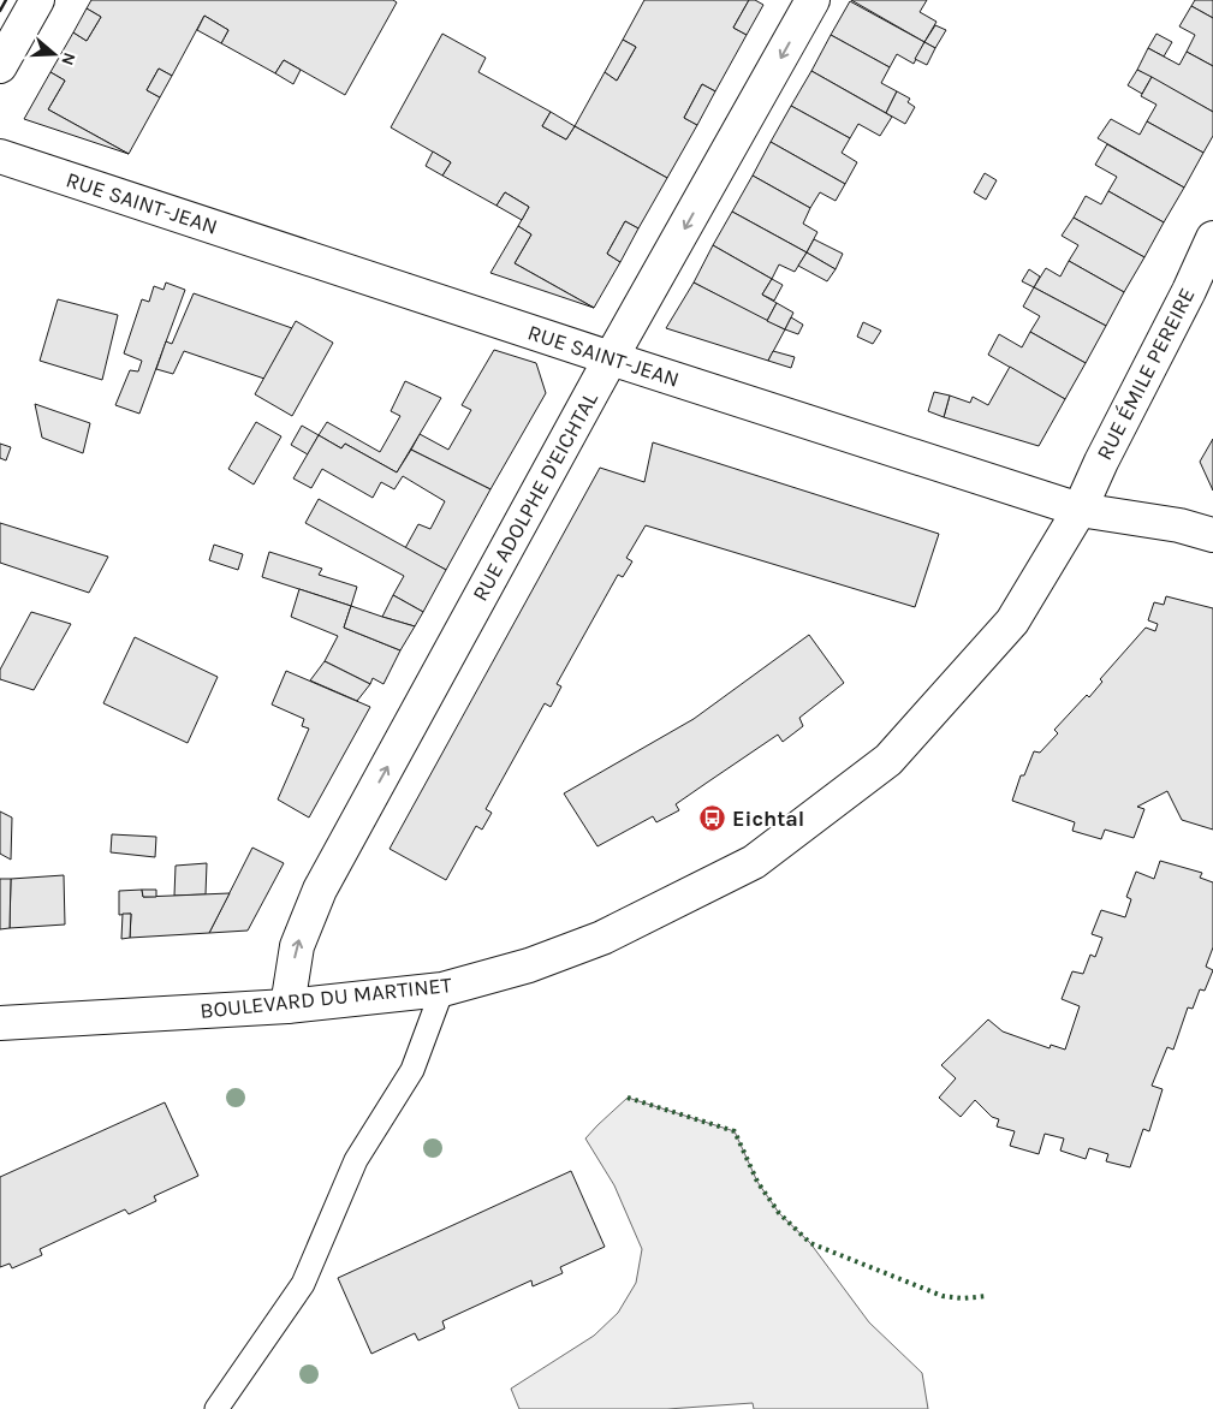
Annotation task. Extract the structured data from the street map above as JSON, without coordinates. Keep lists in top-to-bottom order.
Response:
{
  "streets": {
    "street": [
      "RUE SAINT-JEAN",
      "RUE ÉMILE PEREIRE",
      "RUE ADOLPHE D'EICHTAL",
      "BOULEVARD DU MARTINET"
    ]
  },
  "crossings": [
    ["RUE SAINT-JEAN", "RUE ÉMILE PEREIRE"],
    ["RUE SAINT-JEAN", "RUE ADOLPHE D'EICHTAL"],
    ["RUE SAINT-JEAN", "BOULEVARD DU MARTINET"],
    ["RUE ÉMILE PEREIRE", "BOULEVARD DU MARTINET"],
    ["RUE ADOLPHE D'EICHTAL", "BOULEVARD DU MARTINET"]
  ],
  "places": {
    "bus stop": ["Eichtal"]
  },
  "north": "right"
}
